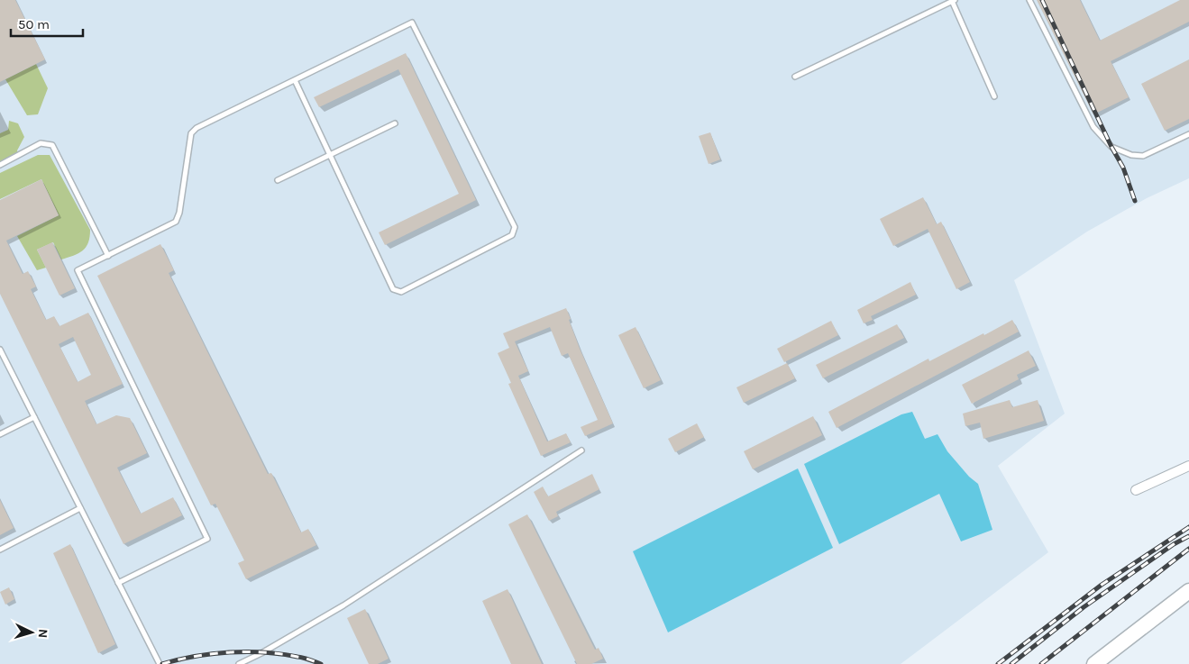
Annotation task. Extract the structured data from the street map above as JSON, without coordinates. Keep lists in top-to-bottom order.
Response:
{
  "scale_bar": "50 m",
  "north": "right"
}
